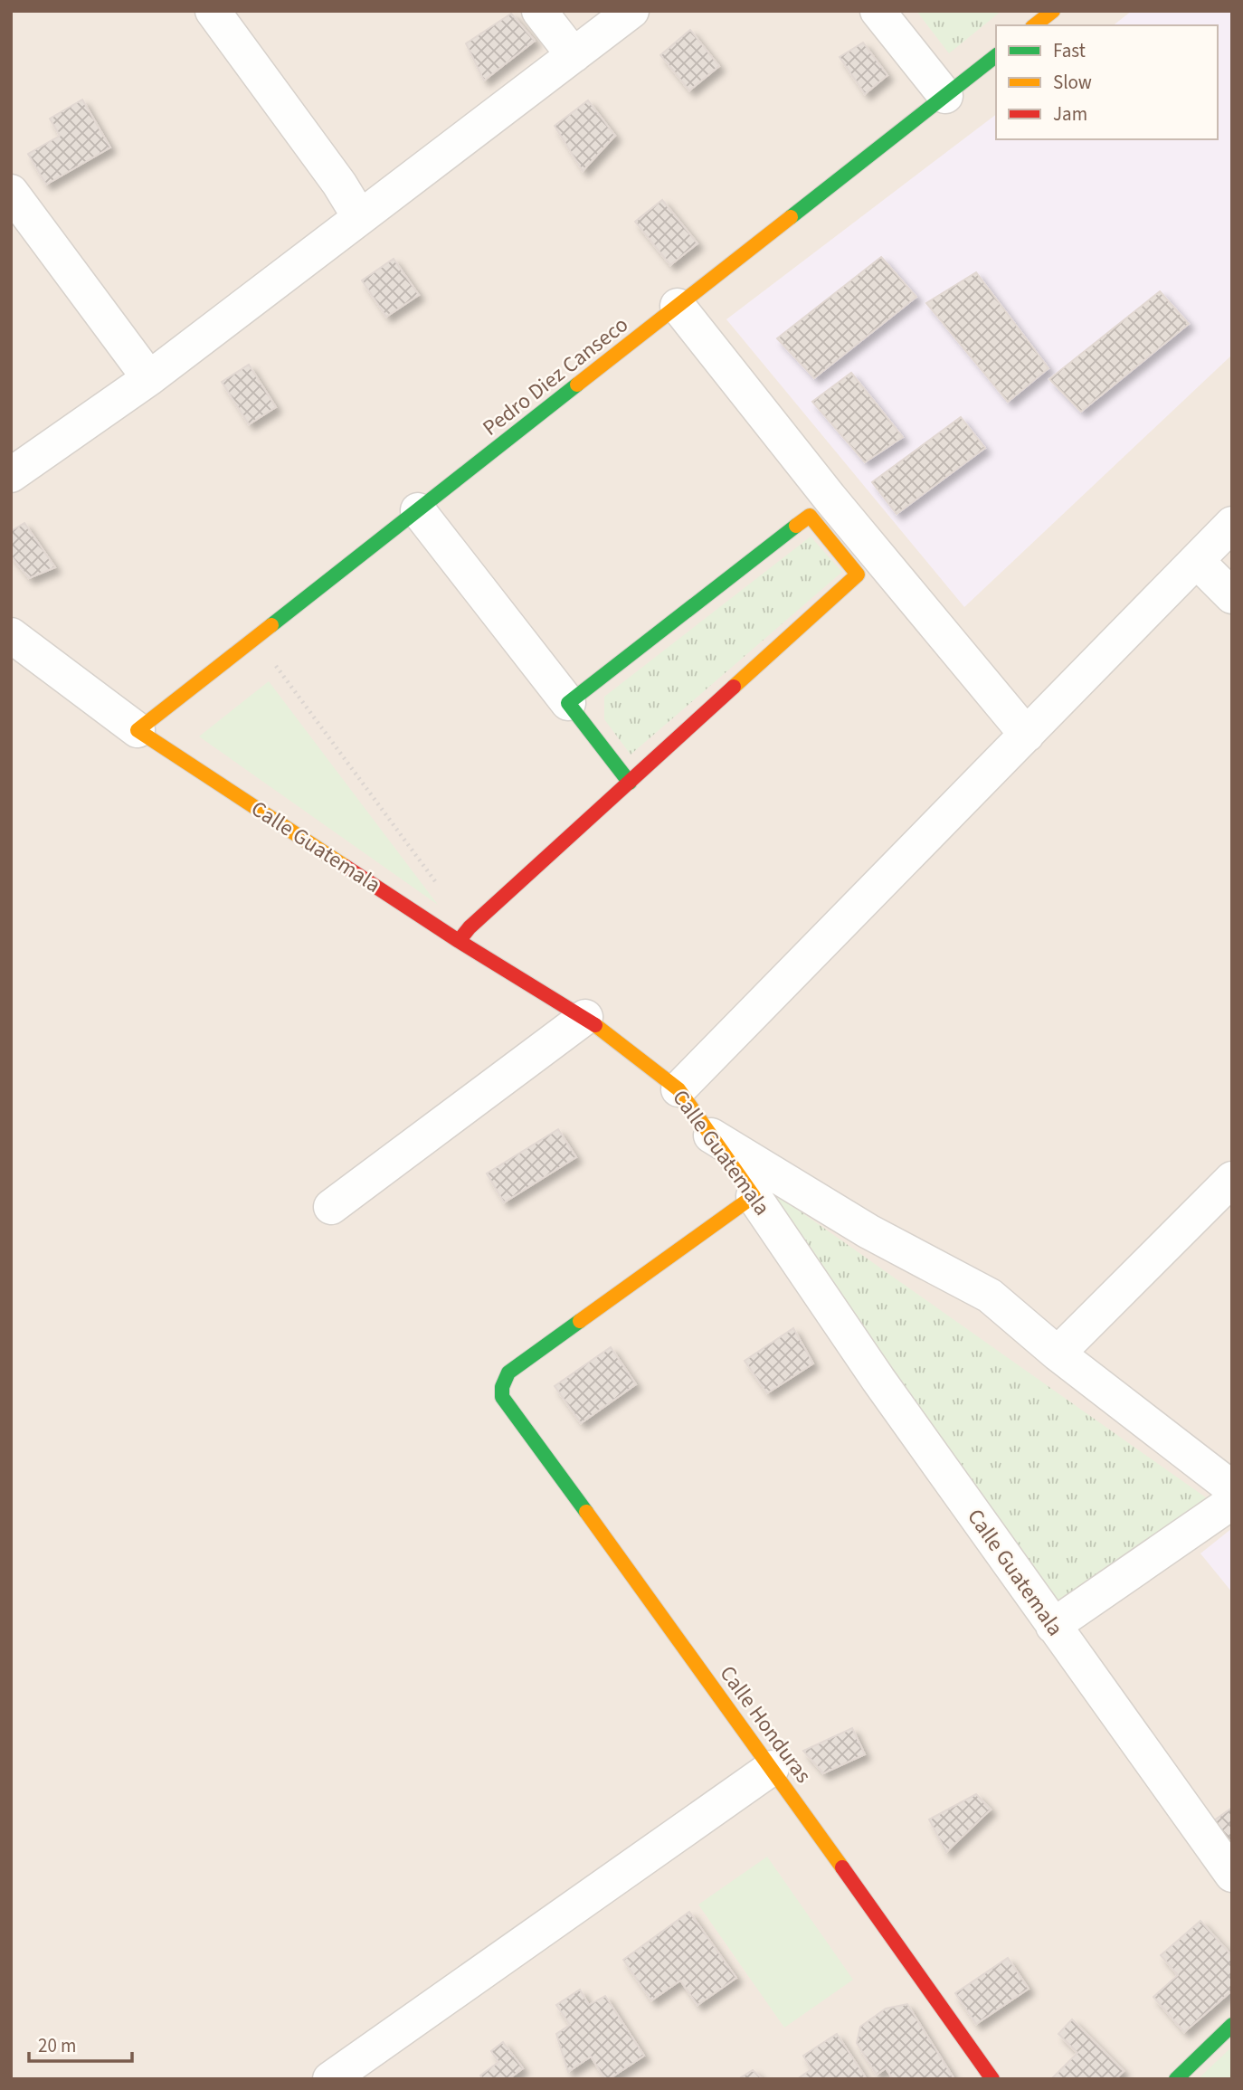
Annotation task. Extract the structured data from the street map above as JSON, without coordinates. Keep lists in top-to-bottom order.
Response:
{
  "streets": {
    "street": ["Pedro Diez Canseco", "Calle Guatemala", "Calle Honduras"]
  },
  "crossings": [
    ["Pedro Diez Canseco", "Calle Guatemala"],
    ["Calle Guatemala", "Calle Honduras"]
  ],
  "legend": ["Fast", "Slow", "Jam"],
  "scale_bar": "20 m"
}
